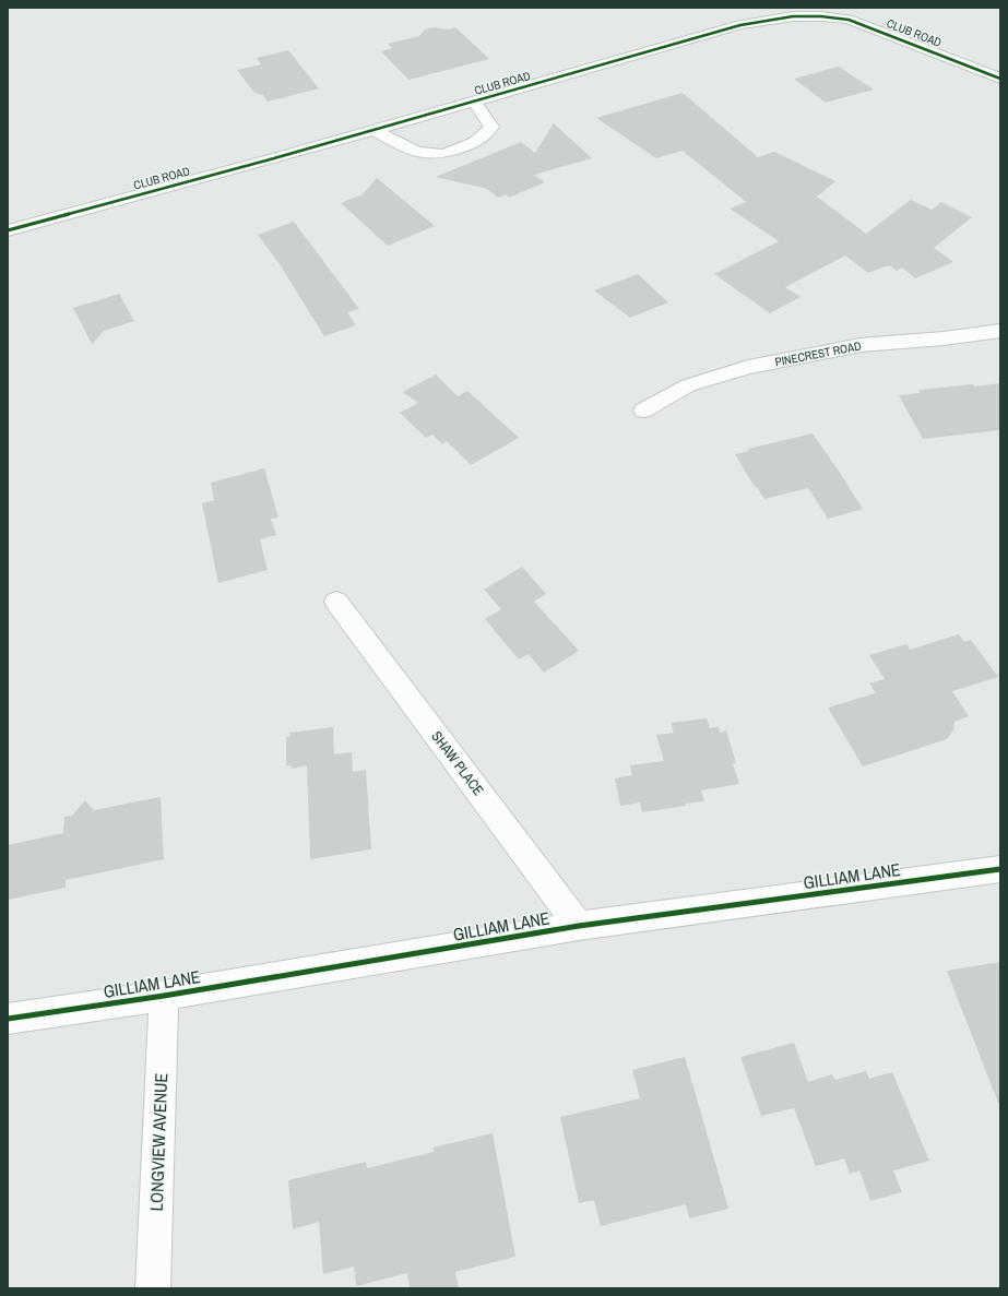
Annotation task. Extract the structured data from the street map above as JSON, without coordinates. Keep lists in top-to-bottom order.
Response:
{
  "streets": {
    "street": [
      "CLUB ROAD",
      "PINECREST ROAD",
      "SHAW PLACE",
      "GILLIAM LANE",
      "LONGVIEW AVENUE"
    ]
  },
  "crossings": [
    ["SHAW PLACE", "GILLIAM LANE"],
    ["GILLIAM LANE", "LONGVIEW AVENUE"]
  ]
}
